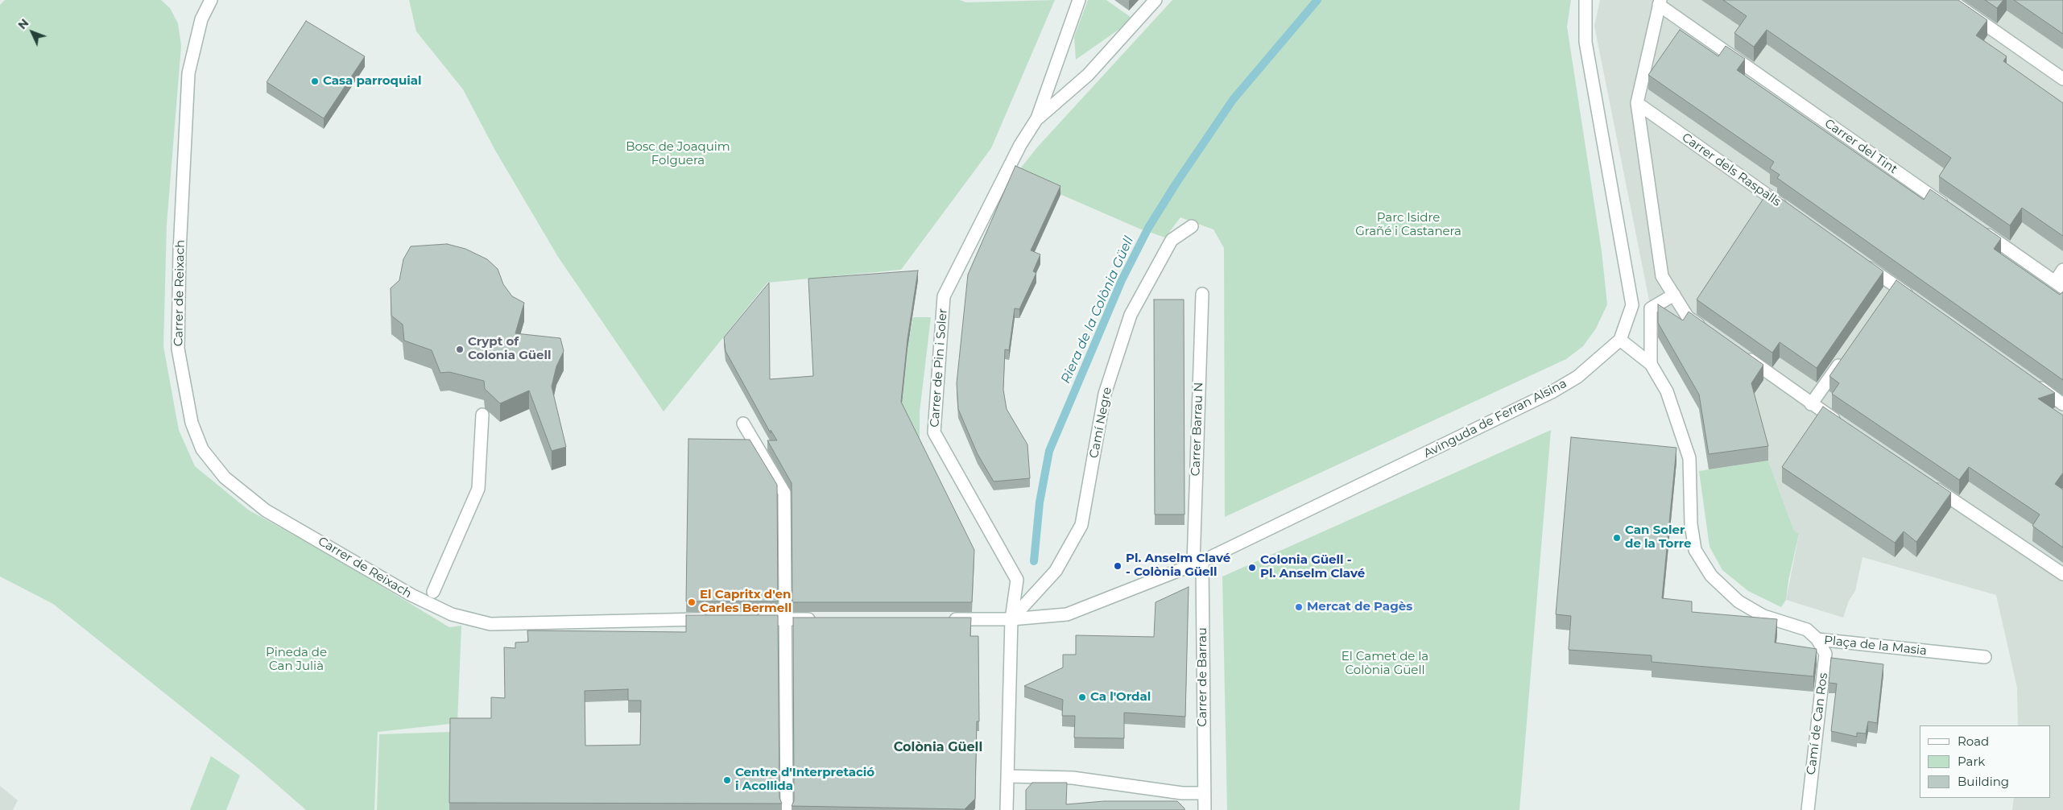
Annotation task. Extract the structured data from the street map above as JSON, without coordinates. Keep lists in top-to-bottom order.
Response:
{
  "streets": {
    "street": [
      "Carrer del Tint",
      "Carrer dels Raspalls",
      "Carrer de Reixach",
      "Carrer de Pin i Soler",
      "Avinguda de Ferran Alsina",
      "Camí Negre",
      "Carrer Barrau N",
      "Plaça de la Masia",
      "Carrer de Barrau",
      "Camí de Can Ros"
    ]
  },
  "crossings": [
    ["Carrer de Pin i Soler", "Avinguda de Ferran Alsina"],
    ["Carrer de Pin i Soler", "Camí Negre"],
    ["Avinguda de Ferran Alsina", "Camí Negre"],
    ["Avinguda de Ferran Alsina", "Carrer Barrau N"],
    ["Avinguda de Ferran Alsina", "Plaça de la Masia"],
    ["Avinguda de Ferran Alsina", "Carrer de Barrau"],
    ["Carrer Barrau N", "Carrer de Barrau"],
    ["Plaça de la Masia", "Camí de Can Ros"]
  ],
  "districts": ["Colònia Güell"],
  "water": ["Riera de la Colònia Güell"],
  "parks": [
    "Bosc de Joaquim Folguera",
    "Parc Isidre Grañé i Castanera",
    "Pineda de Can Julià",
    "El Camet de la Colònia Güell"
  ],
  "places": [
    "Casa parroquial",
    "Crypt of Colonia Güell",
    "Can Soler de la Torre",
    "Pl. Anselm Clavé - Colònia Güell",
    "Colonia Güell - Pl. Anselm Clavé",
    "El Capritx d'en Carles Bermell",
    "Mercat de Pagès",
    "Ca l'Ordal",
    "Centre d'Interpretació i Acollida"
  ],
  "legend": ["Road", "Park", "Building"],
  "north": "top left"
}
